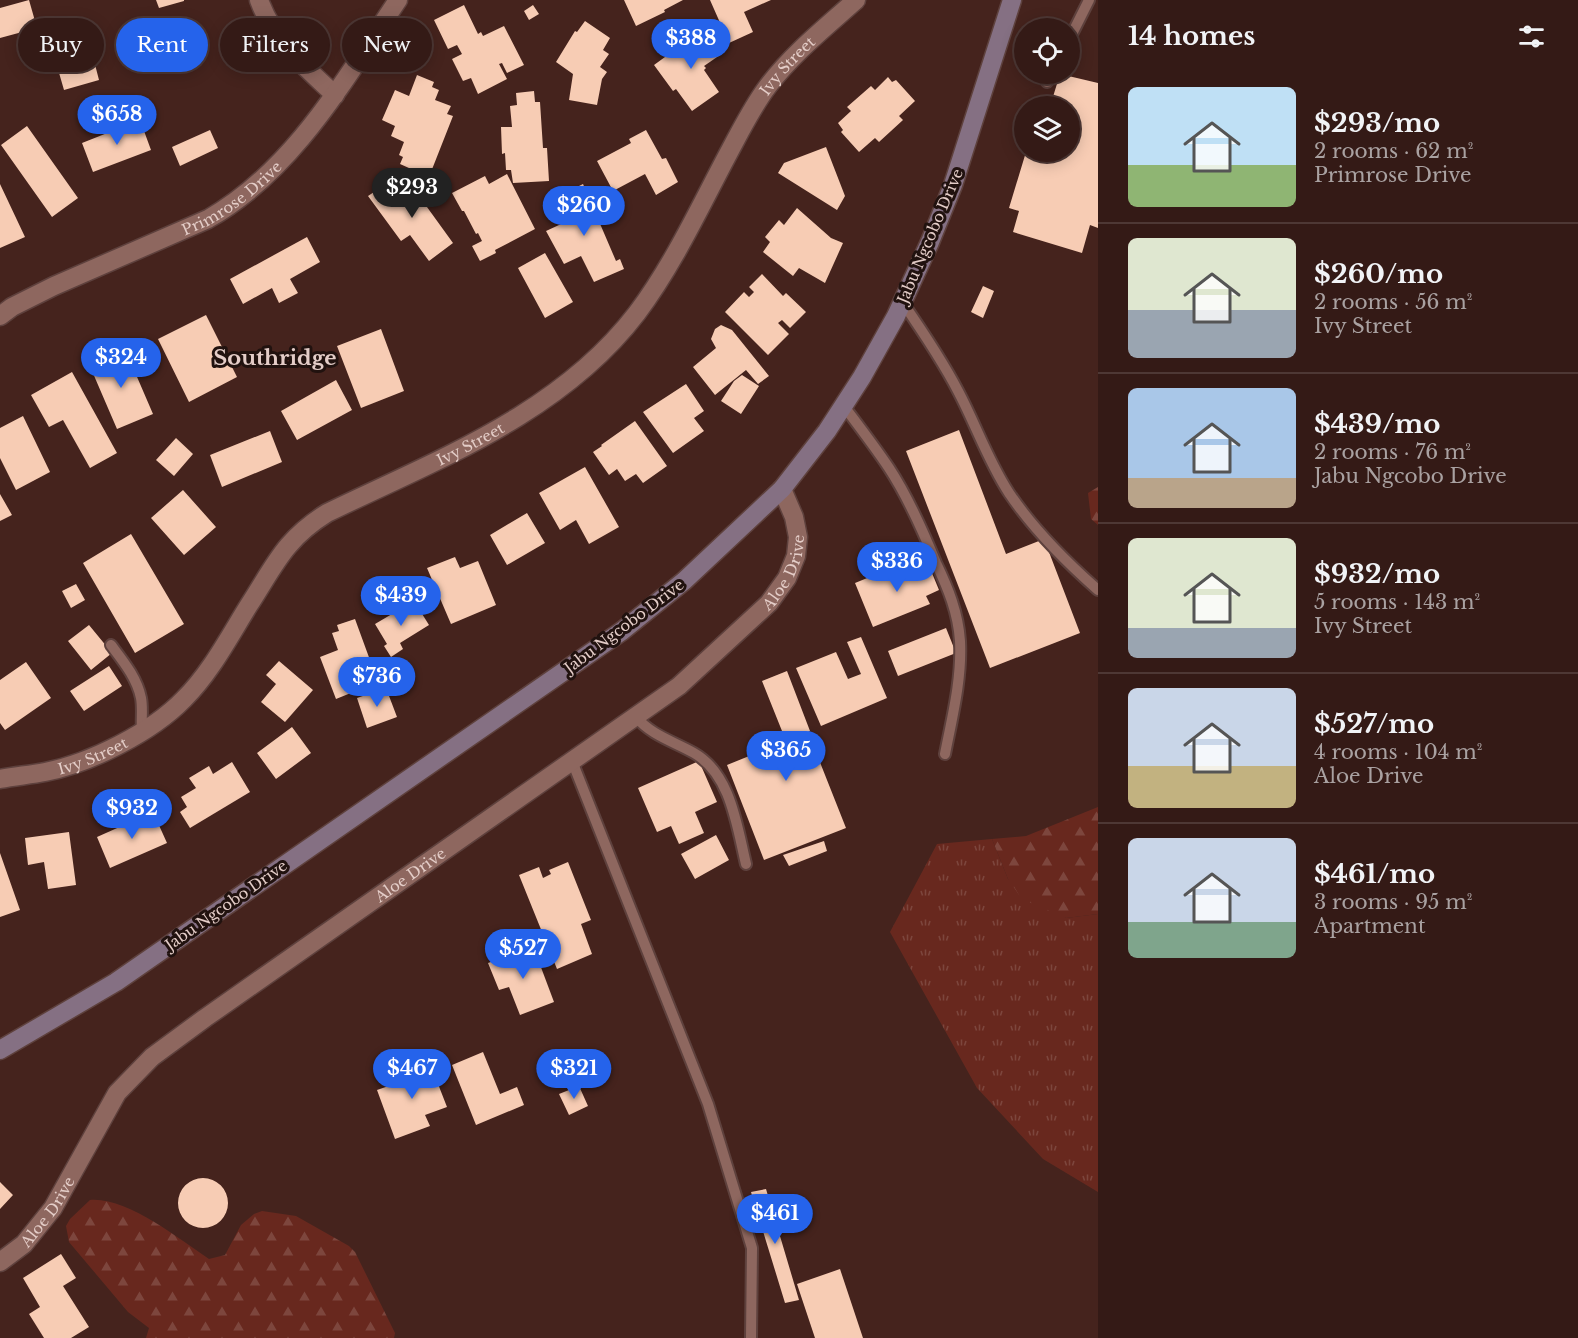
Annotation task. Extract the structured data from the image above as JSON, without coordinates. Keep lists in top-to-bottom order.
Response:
{
  "streets": {
    "main road": ["Jabu Ngcobo Drive"],
    "street": ["Ivy Street", "Primrose Drive", "Aloe Drive"]
  },
  "crossings": [
    ["Jabu Ngcobo Drive", "Aloe Drive"]
  ],
  "districts": ["Southridge"],
  "page": {
    "heading": "14 homes",
    "chip": [
      "Buy",
      "Rent",
      "Filters",
      "New"
    ],
    "price": [
      "$388",
      "$658",
      "$293",
      "$260",
      "$324",
      "$336",
      "$439",
      "$736",
      "$365",
      "$932",
      "$527",
      "$467",
      "$321",
      "$461"
    ],
    "list": [
      {
        "name": "$293/mo",
        "note": "2 rooms · 62 m² · Primrose Drive"
      },
      {
        "name": "$260/mo",
        "note": "2 rooms · 56 m² · Ivy Street"
      },
      {
        "name": "$439/mo",
        "note": "2 rooms · 76 m² · Jabu Ngcobo Drive"
      },
      {
        "name": "$932/mo",
        "note": "5 rooms · 143 m² · Ivy Street"
      },
      {
        "name": "$527/mo",
        "note": "4 rooms · 104 m² · Aloe Drive"
      },
      {
        "name": "$461/mo",
        "note": "3 rooms · 95 m² · Apartment"
      }
    ]
  }
}
